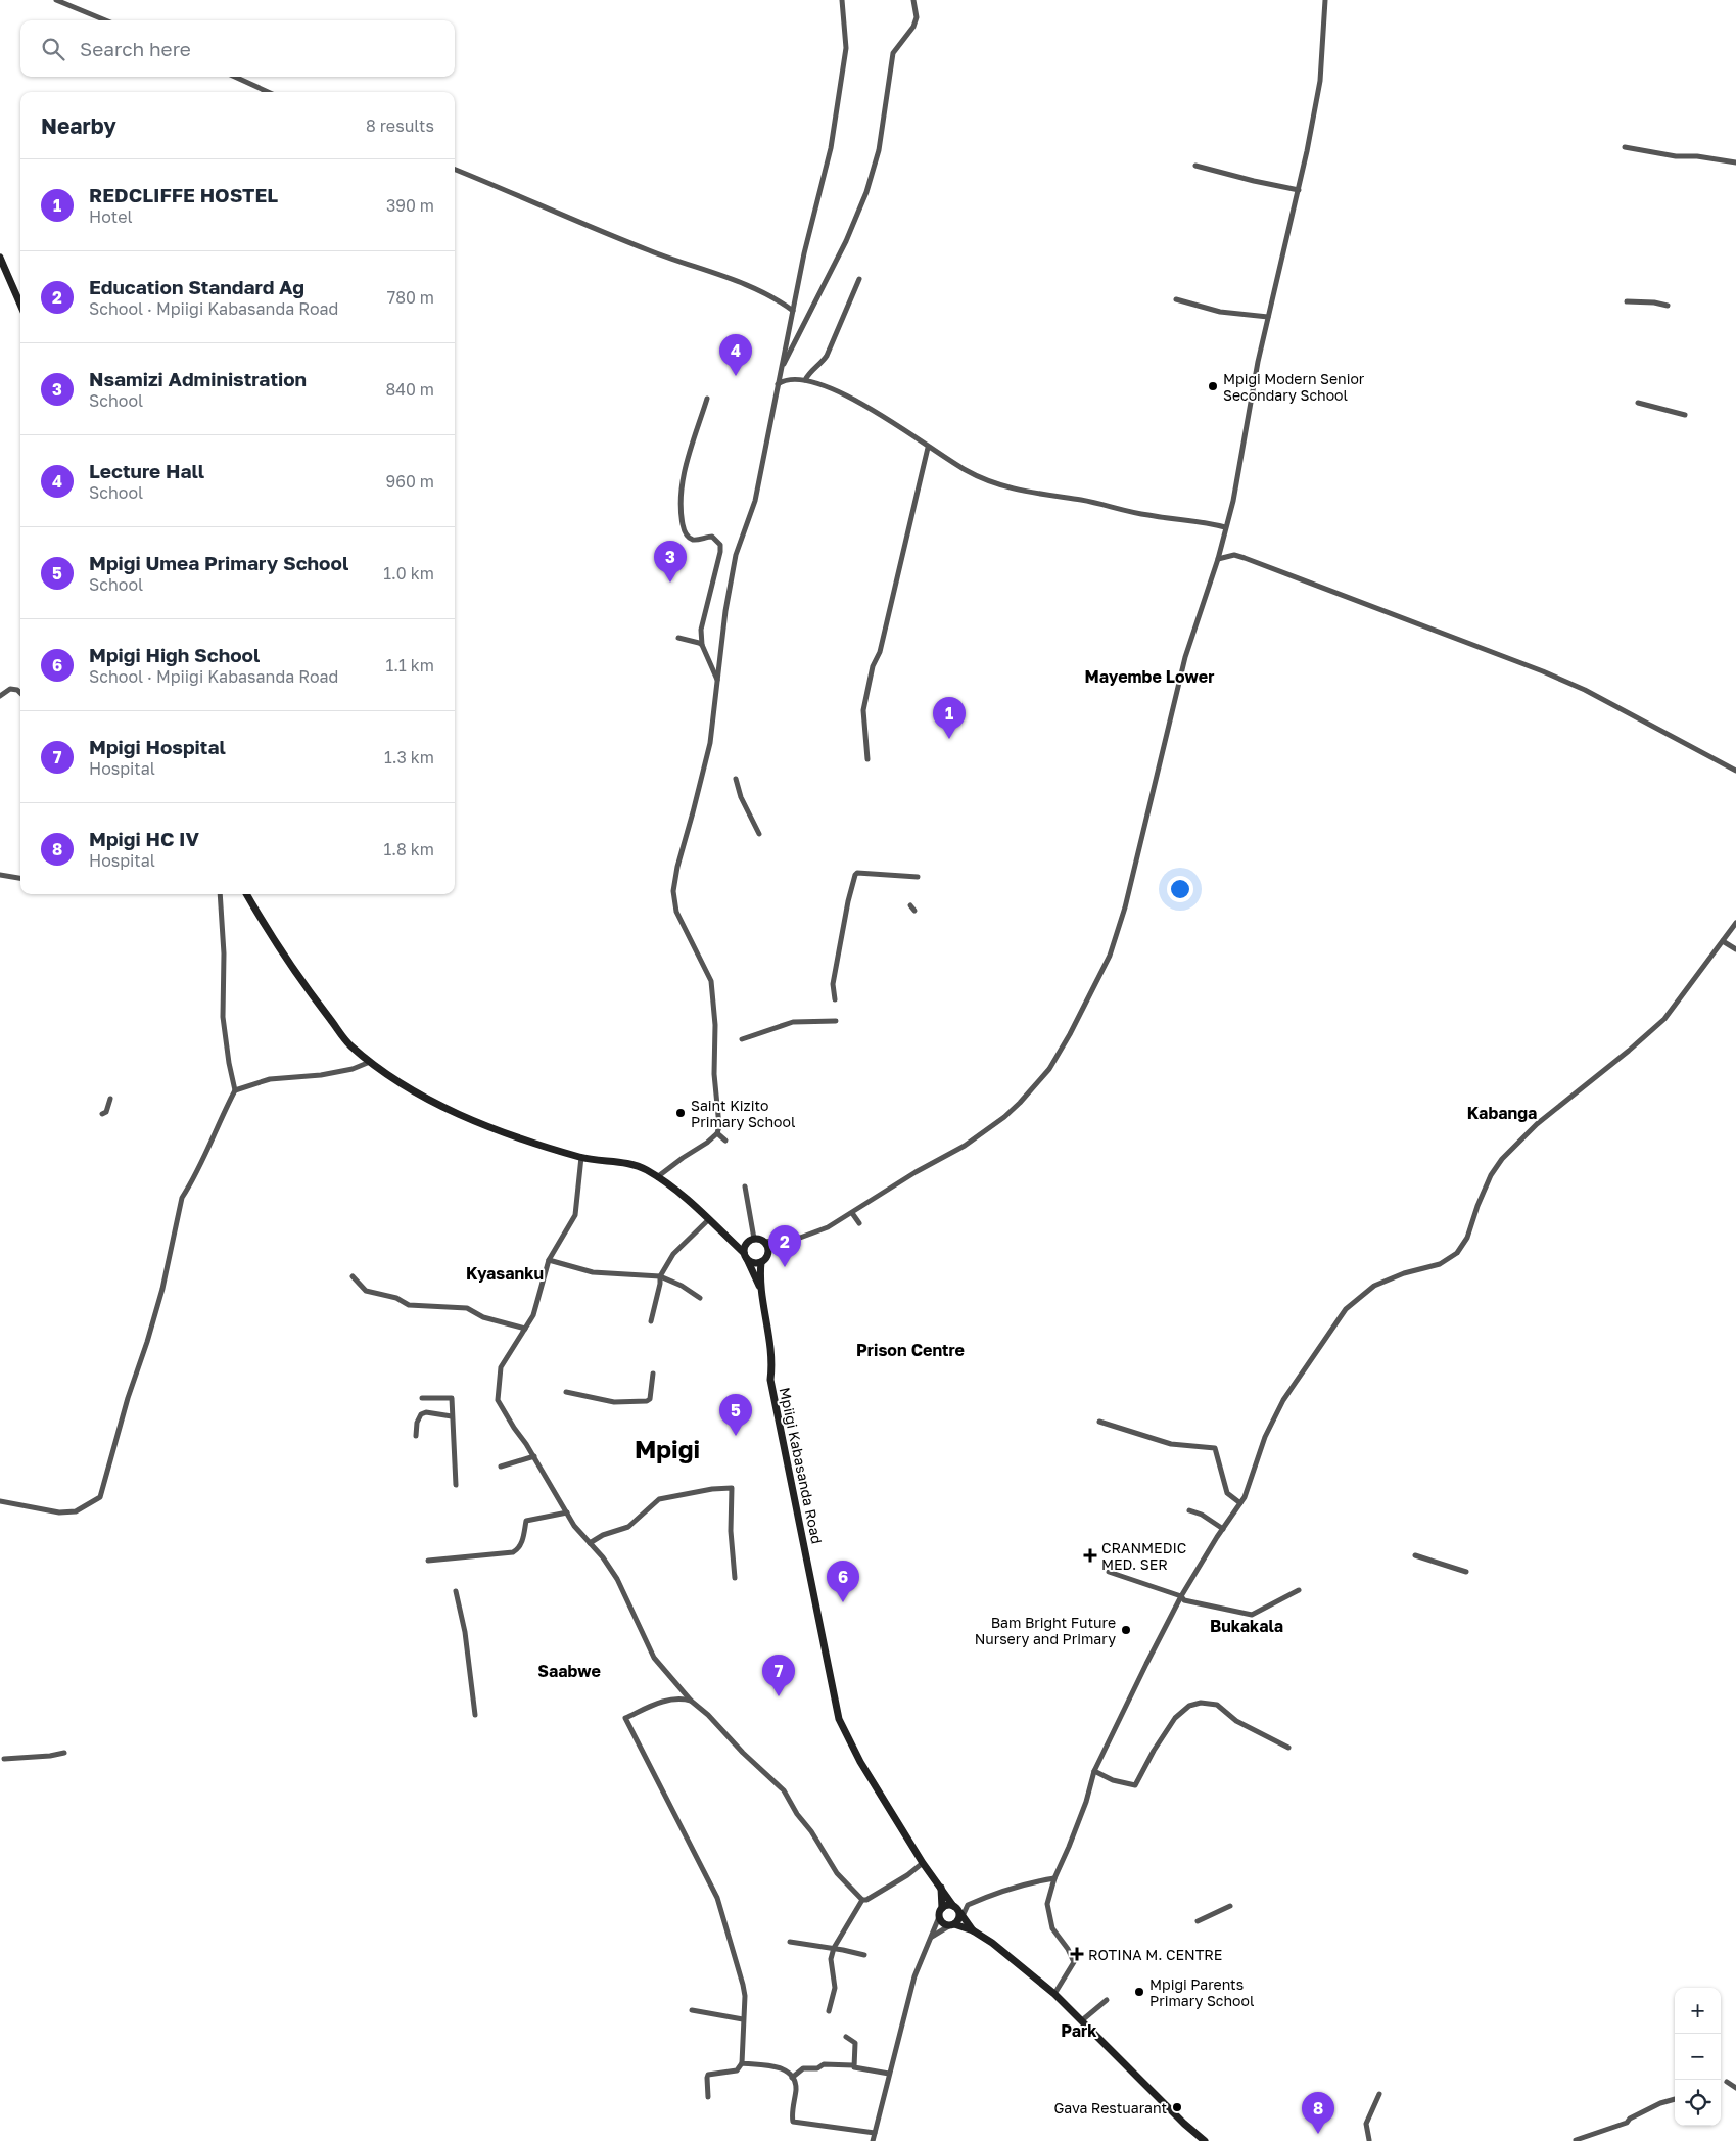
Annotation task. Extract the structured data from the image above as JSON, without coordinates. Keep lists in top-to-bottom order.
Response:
{
  "streets": {
    "main road": ["Mpiigi Kabasanda Road"]
  },
  "districts": [
    "Mayembe Lower",
    "Kabanga",
    "Kyasanku",
    "Prison Centre",
    "Mpigi",
    "Bukakala",
    "Saabwe",
    "Park"
  ],
  "places": {
    "other": [
      "Mpigi Modern Senior Secondary School",
      "Saint Kizito Primary School",
      "Bam Bright Future Nursery and Primary",
      "Mpigi Parents Primary School",
      "Gava Restuarant"
    ],
    "health": ["CRANMEDIC MED. SER", "ROTINA M. CENTRE"]
  },
  "page": {
    "search": "Search here",
    "heading": ["Nearby", "8 results"],
    "list": [
      {
        "mark": "1",
        "name": "REDCLIFFE HOSTEL",
        "note": "Hotel",
        "value": "390 m"
      },
      {
        "mark": "2",
        "name": "Education Standard Ag",
        "note": "School · Mpiigi Kabasanda Road",
        "value": "780 m"
      },
      {
        "mark": "3",
        "name": "Nsamizi Administration",
        "note": "School",
        "value": "840 m"
      },
      {
        "mark": "4",
        "name": "Lecture Hall",
        "note": "School",
        "value": "960 m"
      },
      {
        "mark": "5",
        "name": "Mpigi Umea Primary School",
        "note": "School",
        "value": "1.0 km"
      },
      {
        "mark": "6",
        "name": "Mpigi High School",
        "note": "School · Mpiigi Kabasanda Road",
        "value": "1.1 km"
      },
      {
        "mark": "7",
        "name": "Mpigi Hospital",
        "note": "Hospital",
        "value": "1.3 km"
      },
      {
        "mark": "8",
        "name": "Mpigi HC IV",
        "note": "Hospital",
        "value": "1.8 km"
      }
    ],
    "pins": [
      "4",
      "3",
      "1",
      "2",
      "5",
      "6",
      "7",
      "8"
    ],
    "map_buttons": ["+", "−"]
  }
}
